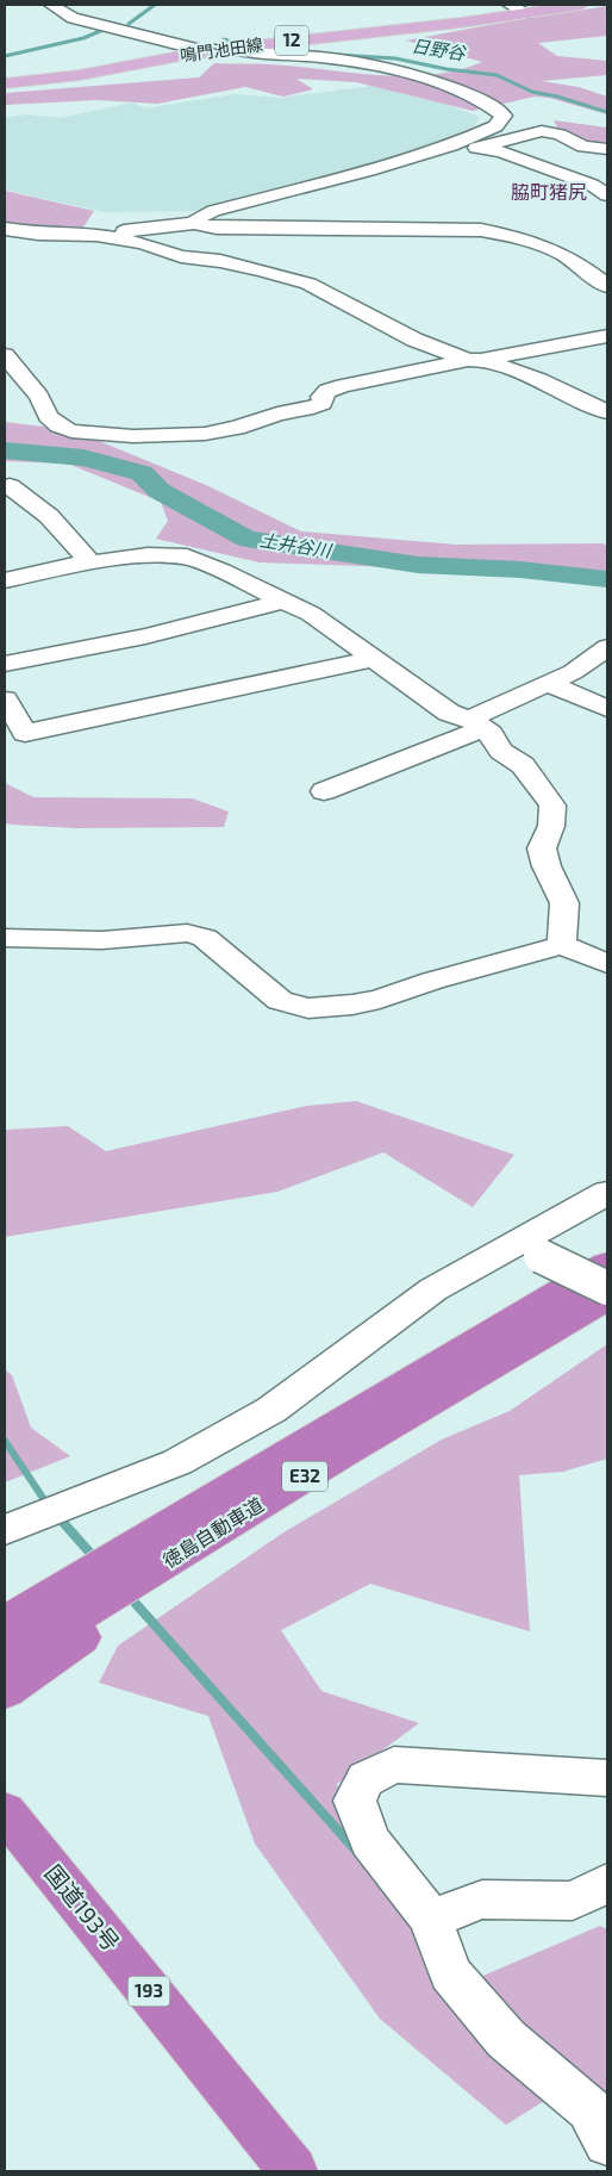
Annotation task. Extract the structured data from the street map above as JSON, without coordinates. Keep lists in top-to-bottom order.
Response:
{
  "streets": {
    "highway": [
      "E32",
      "徳島自動車道",
      "国道193号",
      "193"
    ],
    "main road": ["12", "鳴門池田線"]
  },
  "districts": ["脇町猪尻"],
  "water": ["日野谷", "土井谷川"]
}
